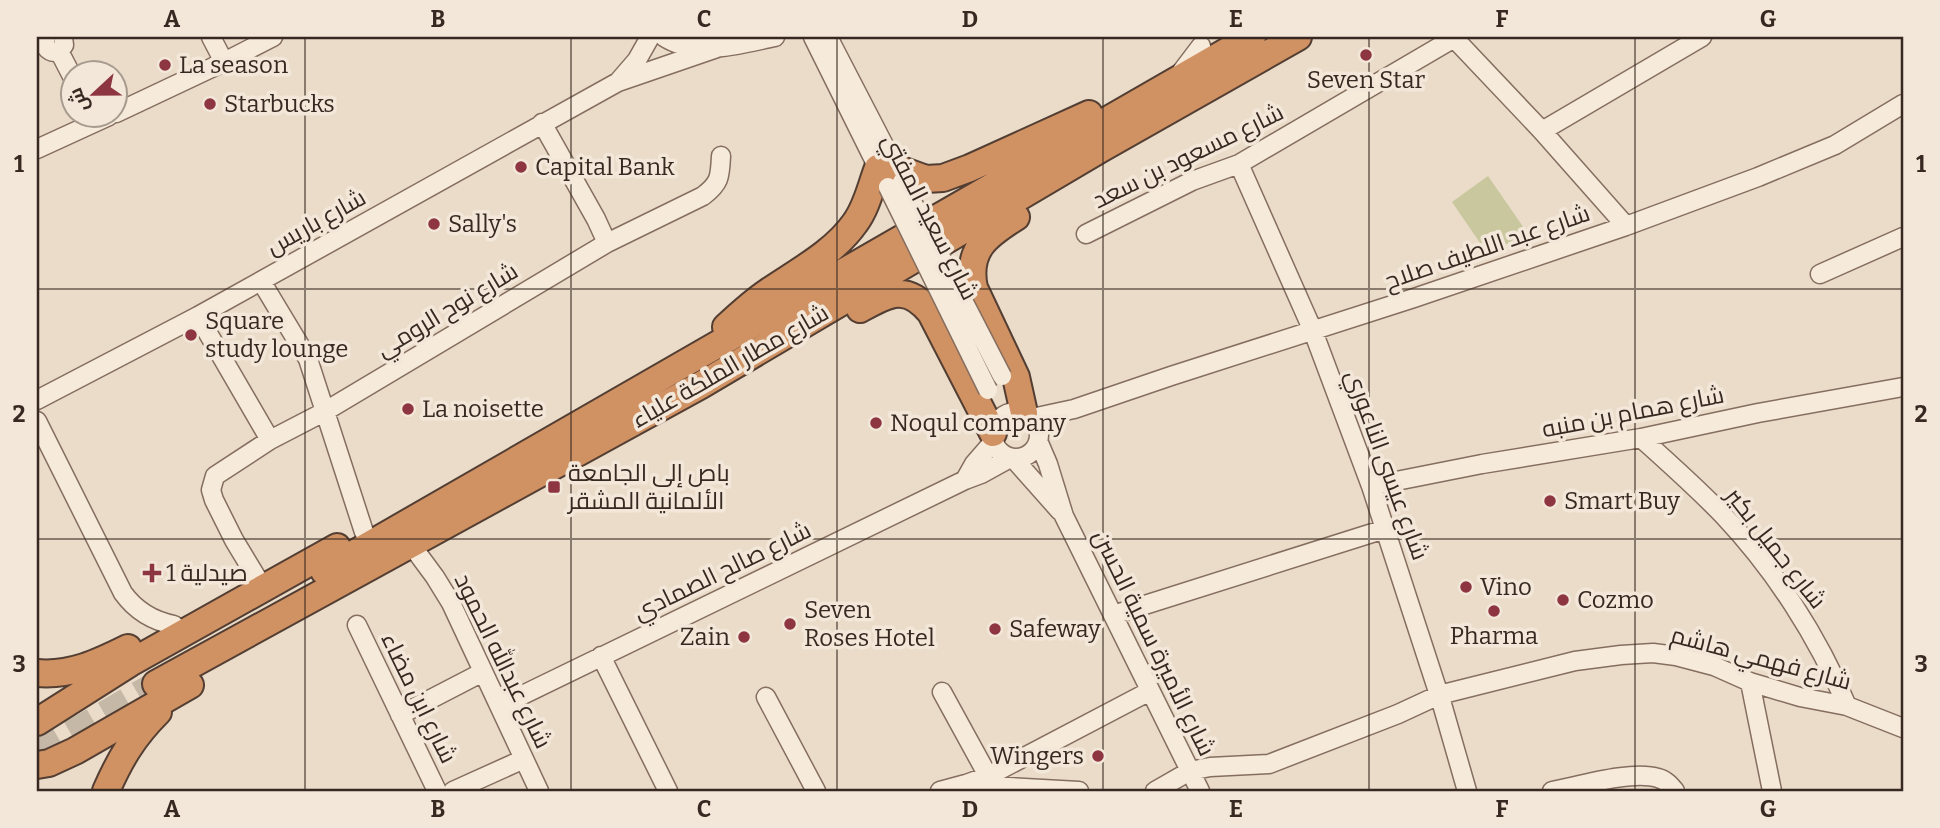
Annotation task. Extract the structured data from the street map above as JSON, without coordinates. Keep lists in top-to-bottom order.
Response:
{
  "streets": {
    "highway": ["شارع مطار الملكة علياء"],
    "street": [
      "شارع مسعود بن سعد",
      "شارع سعيد المفتي",
      "شارع باريس",
      "شارع عبد اللطيف صلاح",
      "شارع نوح الرومي",
      "شارع همام بن منبه",
      "شارع عيسى الناعوري",
      "شارع جميل بكير",
      "شارع صالح الصمادي",
      "شارع الأميرة سمية الحسن",
      "شارع فهمي هاشم",
      "شارع عبدالله الحمود",
      "شارع ابن مضاء"
    ]
  },
  "crossings": [
    ["شارع مسعود بن سعد", "شارع عيسى الناعوري"],
    ["شارع سعيد المفتي", "شارع عبد اللطيف صلاح"],
    ["شارع سعيد المفتي", "شارع صالح الصمادي"],
    ["شارع سعيد المفتي", "شارع الأميرة سمية الحسن"],
    ["شارع عبد اللطيف صلاح", "شارع عيسى الناعوري"],
    ["شارع عبد اللطيف صلاح", "شارع صالح الصمادي"],
    ["شارع عبد اللطيف صلاح", "شارع الأميرة سمية الحسن"],
    ["شارع همام بن منبه", "شارع عيسى الناعوري"],
    ["شارع همام بن منبه", "شارع جميل بكير"],
    ["شارع عيسى الناعوري", "شارع فهمي هاشم"],
    ["شارع جميل بكير", "شارع فهمي هاشم"],
    ["شارع صالح الصمادي", "شارع الأميرة سمية الحسن"],
    ["شارع صالح الصمادي", "شارع عبدالله الحمود"],
    ["شارع الأميرة سمية الحسن", "شارع فهمي هاشم"]
  ],
  "places": {
    "other": [
      "Seven Star",
      "La season",
      "Starbucks",
      "Capital Bank",
      "Sally's",
      "Square study lounge",
      "La noisette",
      "Noqul company",
      "Smart Buy",
      "Vino",
      "Cozmo",
      "Pharma",
      "Seven Roses Hotel",
      "Safeway",
      "Zain",
      "Wingers"
    ],
    "transit": ["باص إلى الجامعة الألمانية المشقر"],
    "health": ["صيدلية 1"]
  },
  "north": "left",
  "grid": {
    "columns": [
      "A",
      "B",
      "C",
      "D",
      "E",
      "F",
      "G"
    ],
    "rows": ["1", "2", "3"]
  }
}
